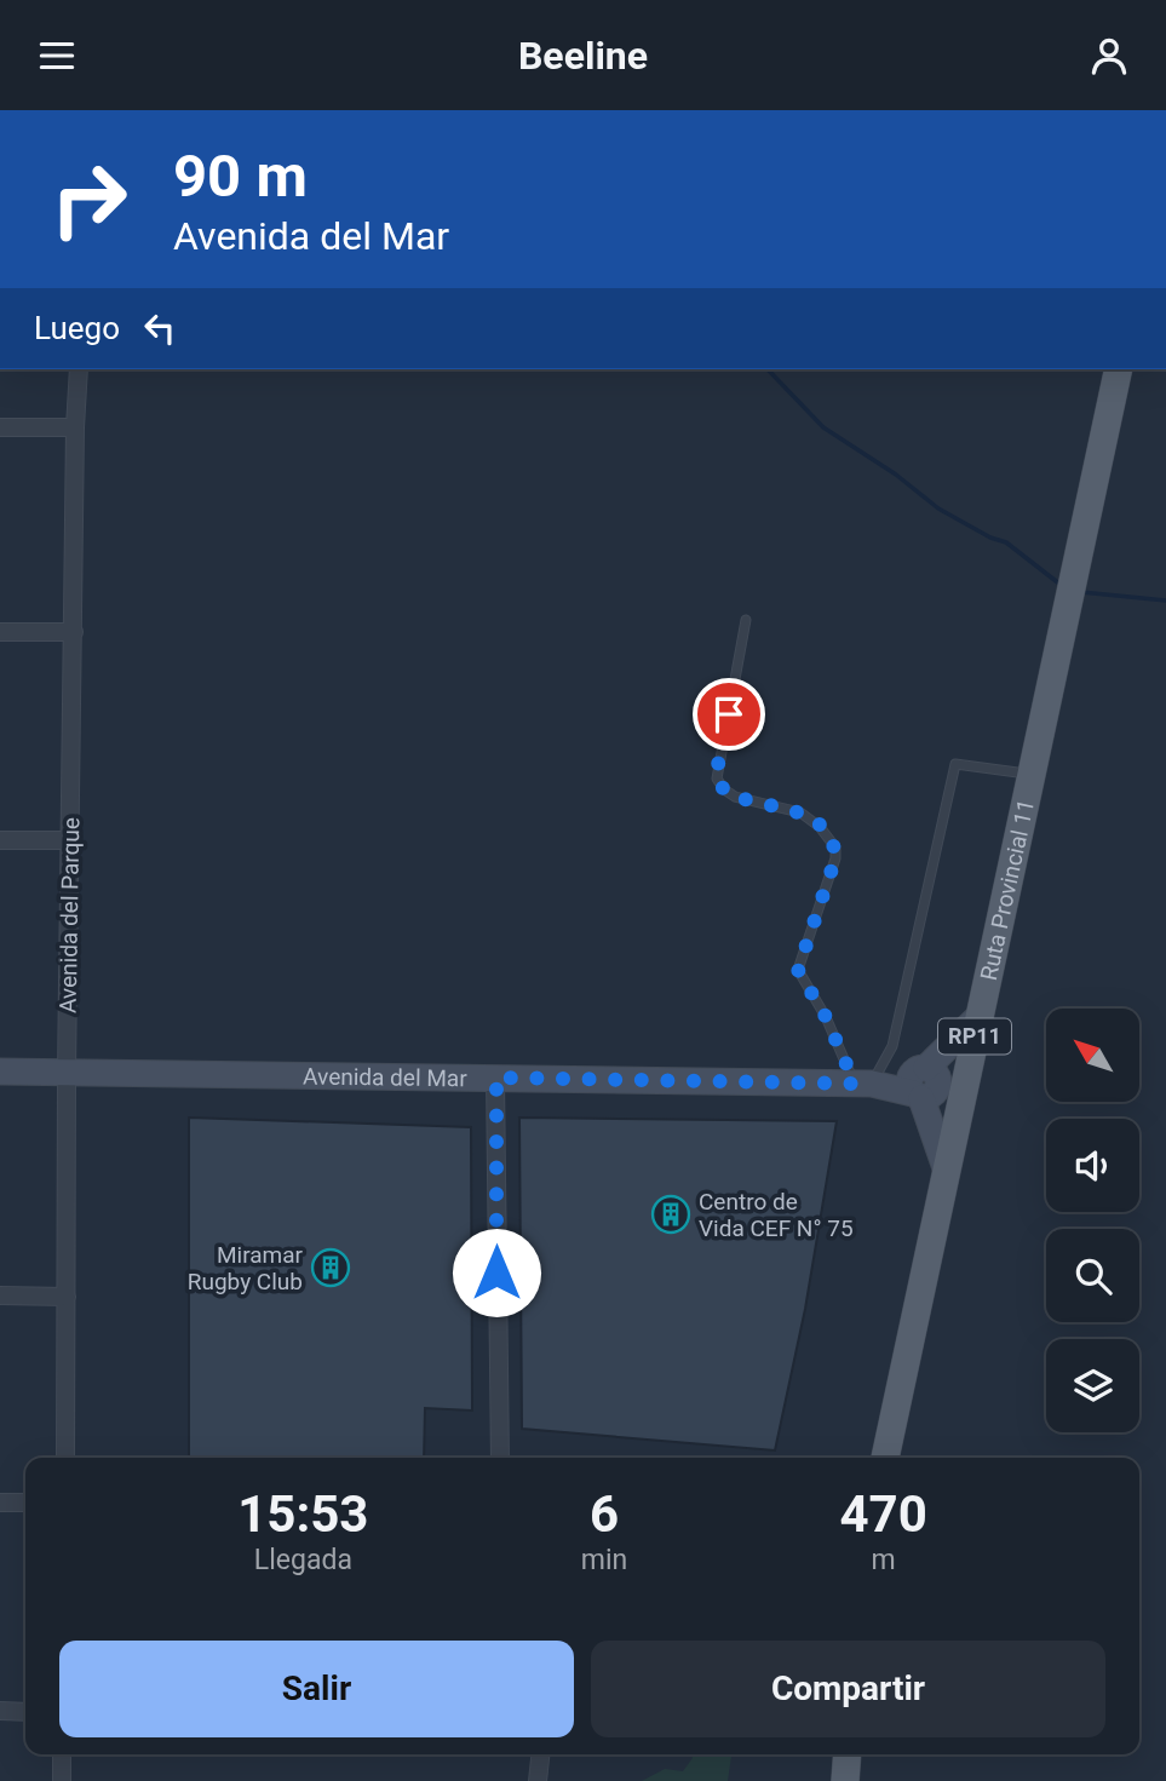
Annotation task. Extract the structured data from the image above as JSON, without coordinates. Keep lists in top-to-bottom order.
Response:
{
  "streets": {
    "main road": ["Ruta Provincial 11", "RP11", "Avenida del Mar"],
    "street": ["Avenida del Parque"]
  },
  "crossings": [
    ["Ruta Provincial 11", "Avenida del Mar"],
    ["Avenida del Parque", "Avenida del Mar"]
  ],
  "places": {
    "building": ["Centro de Vida CEF N° 75", "Miramar Rugby Club"]
  },
  "north": "top left",
  "page": {
    "header": "Beeline",
    "turn": ["90 m", "Avenida del Mar"],
    "then": "Luego",
    "eta": [
      "15:53",
      "Llegada",
      "6",
      "min",
      "470",
      "m"
    ],
    "buttons": ["Salir", "Compartir"]
  }
}
